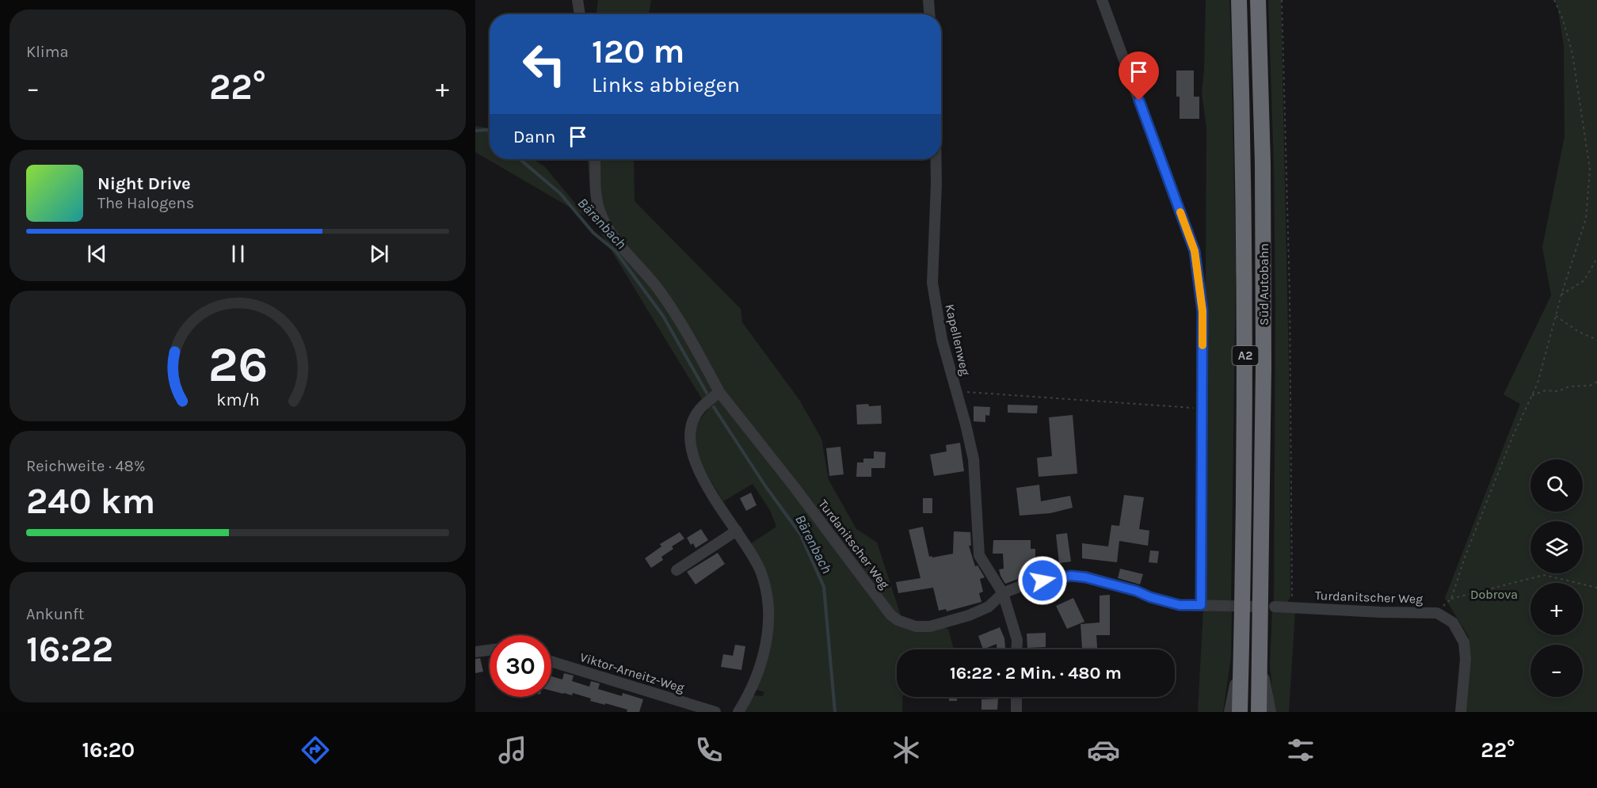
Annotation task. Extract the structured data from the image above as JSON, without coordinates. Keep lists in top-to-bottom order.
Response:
{
  "streets": {
    "highway": ["Süd Autobahn", "A2"],
    "street": ["Kapellenweg", "Turdanitscher Weg", "Viktor-Arneitz-Weg"]
  },
  "crossings": [
    ["Kapellenweg", "Turdanitscher Weg"]
  ],
  "water": ["Bärenbach"],
  "parks": ["Dobrova"],
  "page": {
    "tile": [
      "Klima",
      ["Reichweite · 48%", "240 km"],
      ["Ankunft", "16:22"]
    ],
    "turn": ["120 m", "Links abbiegen"],
    "heat": ["−", "22°", "+"],
    "then": "Dann",
    "song": ["Night Drive", "The Halogens"],
    "map_buttons": ["+", "−"],
    "limit": "30",
    "trip": "16:22 · 2 Min. · 480 m",
    "tabs": ["16:20", "22°"],
    "gauge": ["26", "km/h"]
  }
}
